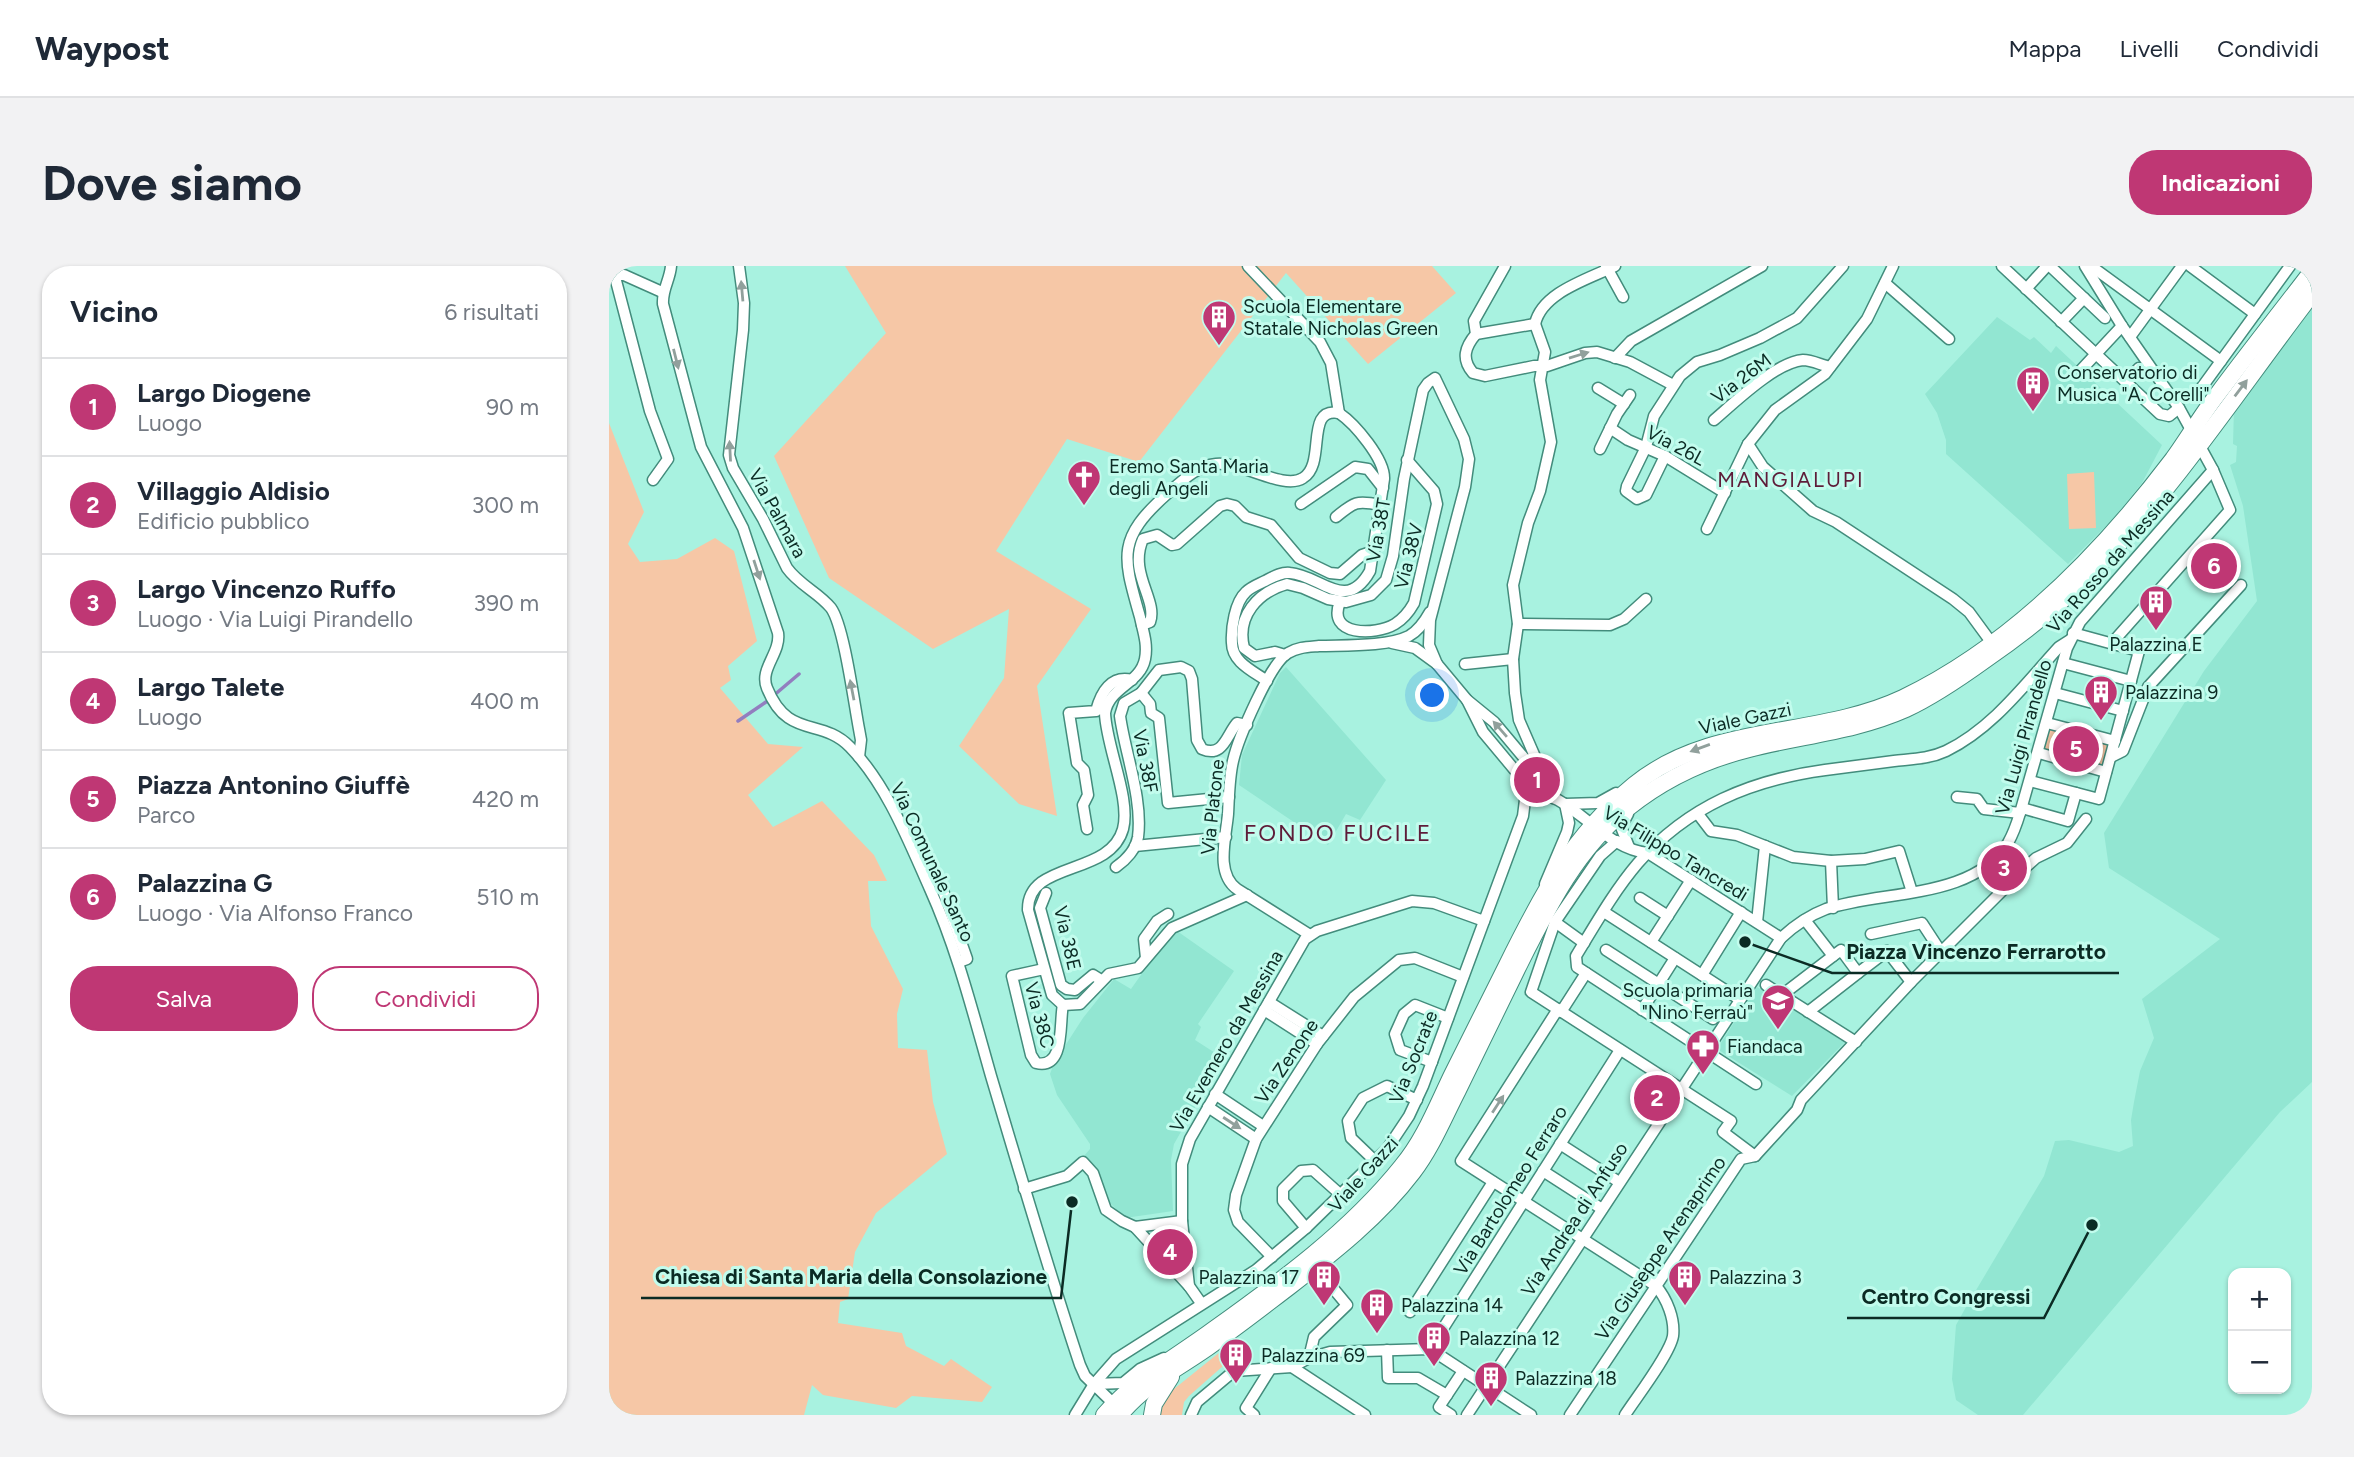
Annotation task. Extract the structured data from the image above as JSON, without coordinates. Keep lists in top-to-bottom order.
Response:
{
  "streets": {
    "main road": ["Viale Gazzi"],
    "street": [
      "Via 26M",
      "Via 26L",
      "Via Palmara",
      "Via 38T",
      "Via 38V",
      "Via Rosso da Messina",
      "Via Luigi Pirandello",
      "Via 38F",
      "Via Platone",
      "Via Filippo Tancredi",
      "Via Comunale Santo",
      "Via 38E",
      "Via 38C",
      "Via Evemero da Messina",
      "Via Socrate",
      "Via Zenone",
      "Via Bartolomeo Ferraro",
      "Via Andrea di Anfuso",
      "Via Giuseppe Arenaprimo"
    ]
  },
  "crossings": [
    ["Via Palmara", "Via Comunale Santo"],
    ["Via 38T", "Via 38V"],
    ["Via Rosso da Messina", "Via Luigi Pirandello"],
    ["Via Rosso da Messina", "Via Filippo Tancredi"],
    ["Viale Gazzi", "Via Filippo Tancredi"],
    ["Viale Gazzi", "Via Comunale Santo"],
    ["Via Luigi Pirandello", "Via Filippo Tancredi"],
    ["Via Luigi Pirandello", "Via Andrea di Anfuso"],
    ["Via 38F", "Via Platone"],
    ["Via Platone", "Via Evemero da Messina"],
    ["Via Filippo Tancredi", "Via Socrate"],
    ["Via Filippo Tancredi", "Via Andrea di Anfuso"],
    ["Via Comunale Santo", "Via Socrate"],
    ["Via Socrate", "Via Zenone"]
  ],
  "one_way": ["Via Palmara", "Via Comunale Santo"],
  "districts": ["MANGIALUPI", "FONDO FUCILE"],
  "places": {
    "building": [
      "Scuola Elementare Statale Nicholas Green",
      "Conservatorio di Musica \"A. Corelli\"",
      "Palazzina E",
      "Palazzina 9",
      "Palazzina 17",
      "Palazzina 3",
      "Palazzina 14",
      "Palazzina 12",
      "Palazzina 69",
      "Palazzina 18"
    ],
    "church": ["Eremo Santa Maria degli Angeli"],
    "other": ["Piazza Vincenzo Ferrarotto", "Chiesa di Santa Maria della Consolazione", "Centro Congressi"],
    "school or university": ["Scuola primaria \"Nino Ferraù\""],
    "pharmacy": ["Fiandaca"]
  },
  "page": {
    "header": "Waypost",
    "nav": ["Mappa", "Livelli", "Condividi"],
    "buttons": [
      "Indicazioni",
      ["Salva", "Condividi"]
    ],
    "title": "Dove siamo",
    "heading": ["Vicino", "6 risultati"],
    "list": [
      {
        "mark": "1",
        "name": "Largo Diogene",
        "note": "Luogo",
        "value": "90 m"
      },
      {
        "mark": "2",
        "name": "Villaggio Aldisio",
        "note": "Edificio pubblico",
        "value": "300 m"
      },
      {
        "mark": "3",
        "name": "Largo Vincenzo Ruffo",
        "note": "Luogo · Via Luigi Pirandello",
        "value": "390 m"
      },
      {
        "mark": "4",
        "name": "Largo Talete",
        "note": "Luogo",
        "value": "400 m"
      },
      {
        "mark": "5",
        "name": "Piazza Antonino Giuffè",
        "note": "Parco",
        "value": "420 m"
      },
      {
        "mark": "6",
        "name": "Palazzina G",
        "note": "Luogo · Via Alfonso Franco",
        "value": "510 m"
      }
    ],
    "pins": [
      "6",
      "5",
      "1",
      "3",
      "2",
      "4"
    ],
    "map_buttons": ["+", "−"]
  }
}
